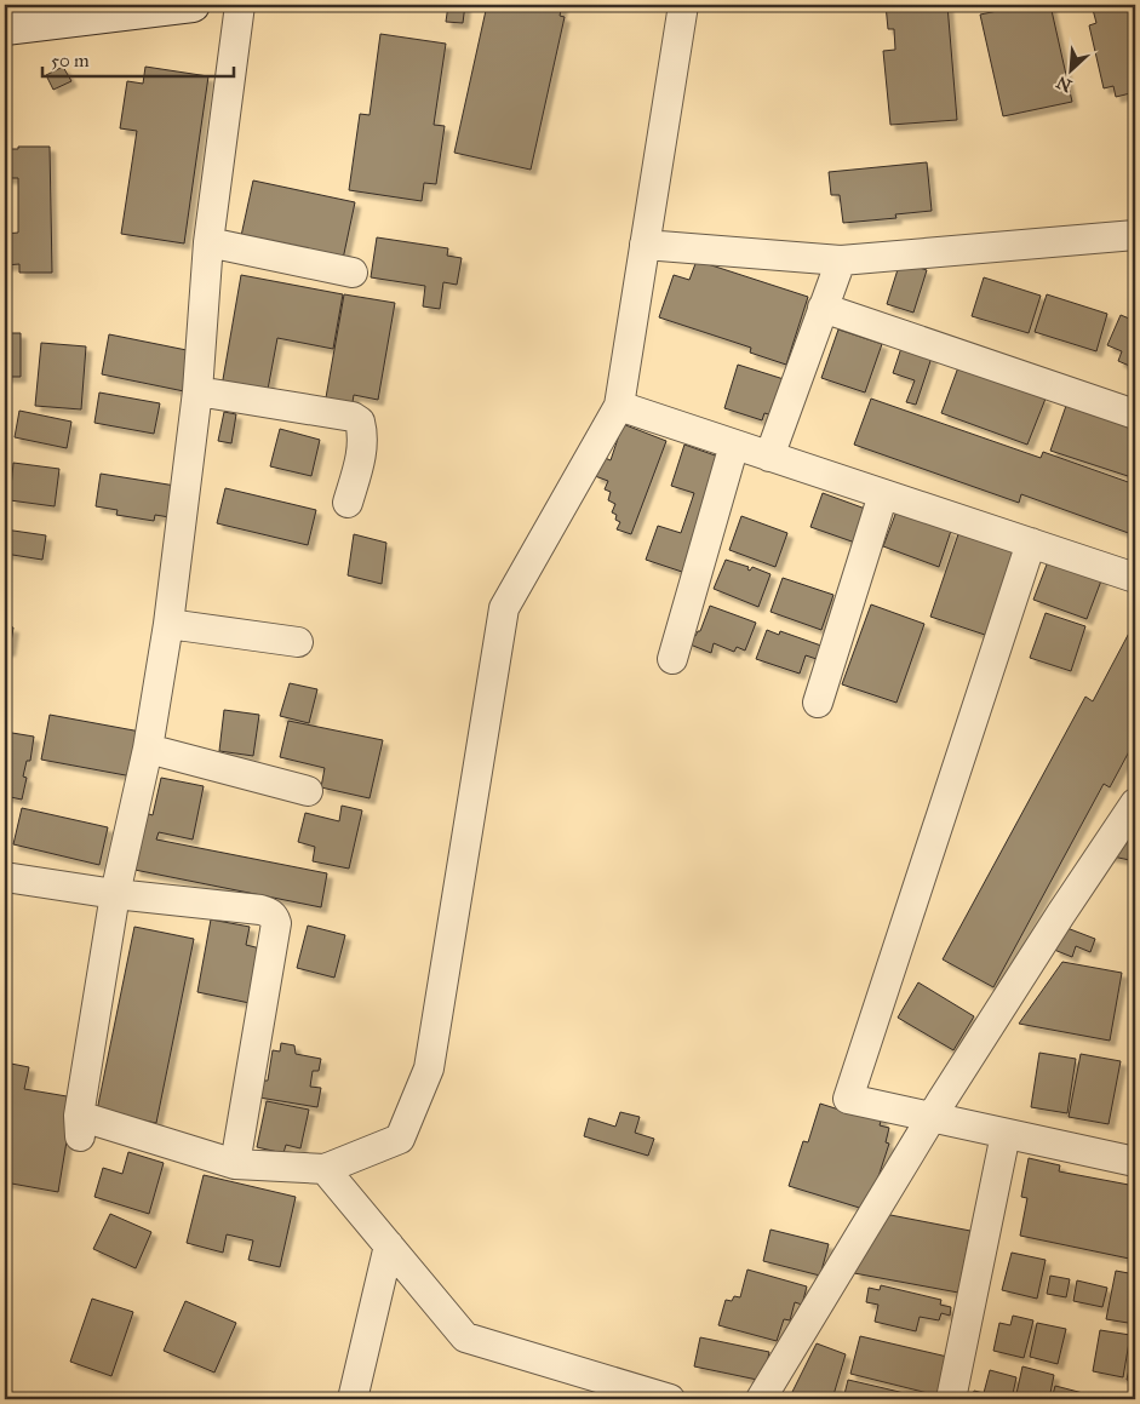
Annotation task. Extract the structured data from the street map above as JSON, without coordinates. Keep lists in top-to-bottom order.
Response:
{
  "scale_bar": "50 m",
  "north": "bottom left"
}
